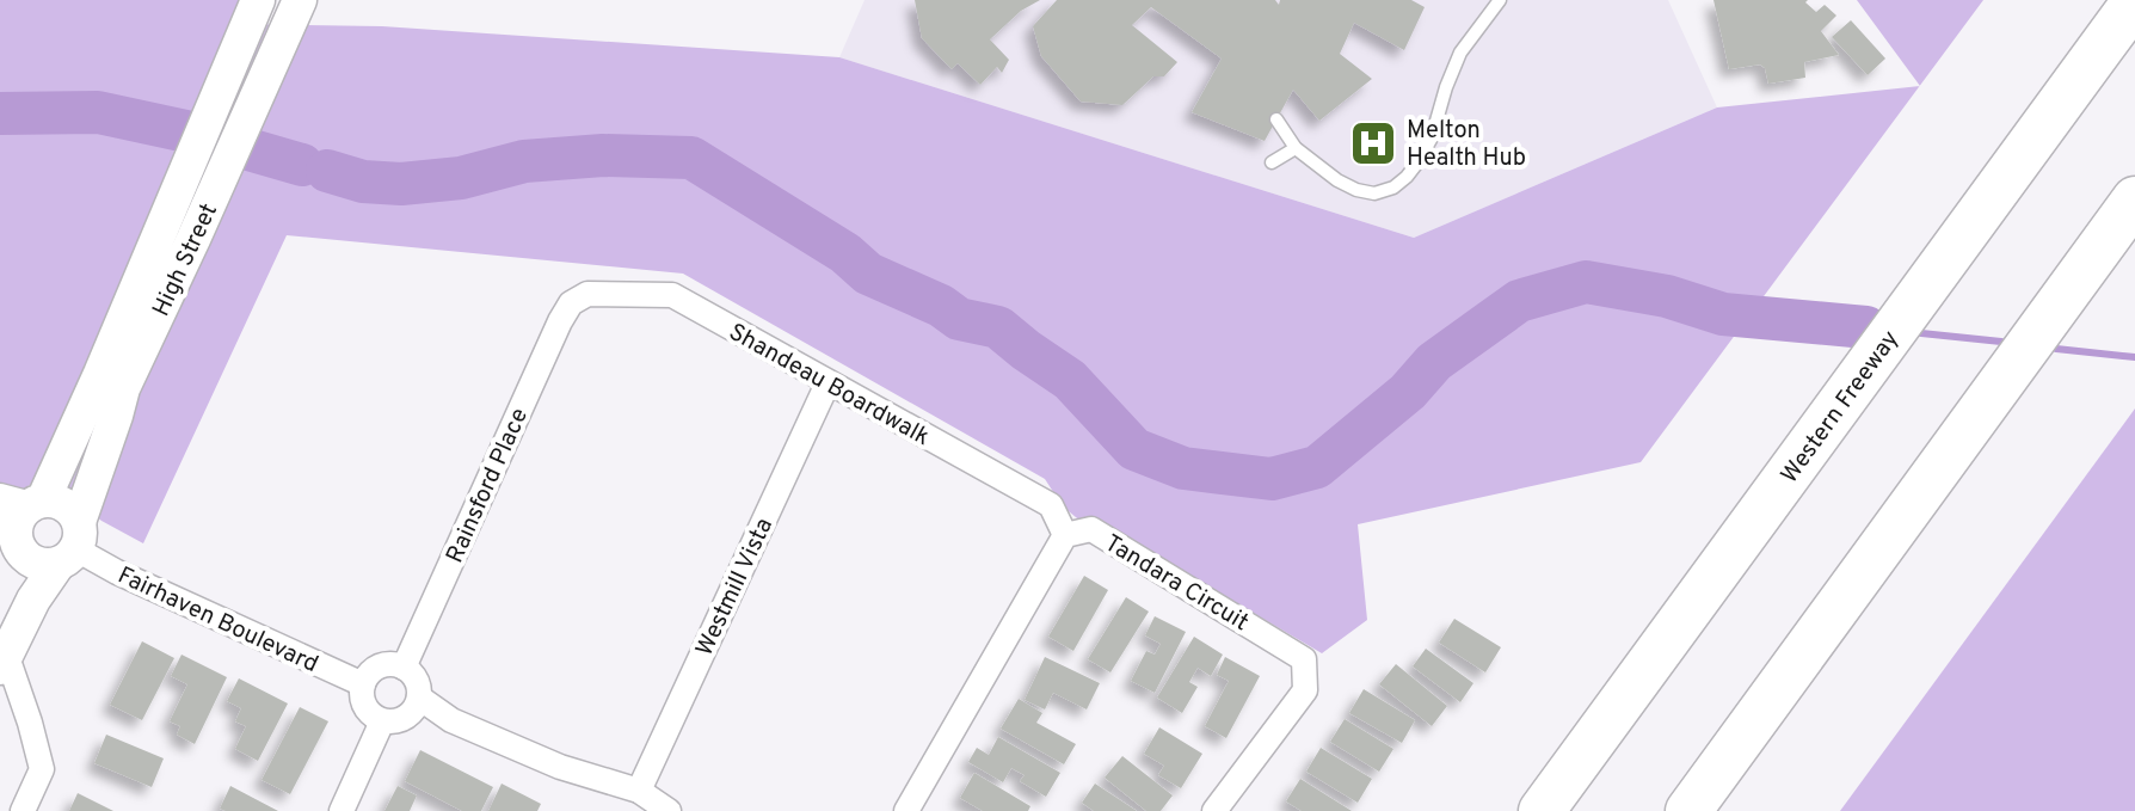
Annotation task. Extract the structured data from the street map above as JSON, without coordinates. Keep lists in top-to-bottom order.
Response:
{
  "streets": {
    "highway": ["Western Freeway"],
    "main road": ["High Street"],
    "street": [
      "Shandeau Boardwalk",
      "Rainsford Place",
      "Tandara Circuit",
      "Westmill Vista",
      "Fairhaven Boulevard"
    ]
  },
  "crossings": [
    ["High Street", "Fairhaven Boulevard"],
    ["Shandeau Boardwalk", "Rainsford Place"],
    ["Shandeau Boardwalk", "Tandara Circuit"],
    ["Shandeau Boardwalk", "Westmill Vista"],
    ["Rainsford Place", "Fairhaven Boulevard"]
  ],
  "places": {
    "hospital": ["Melton Health Hub"]
  }
}
